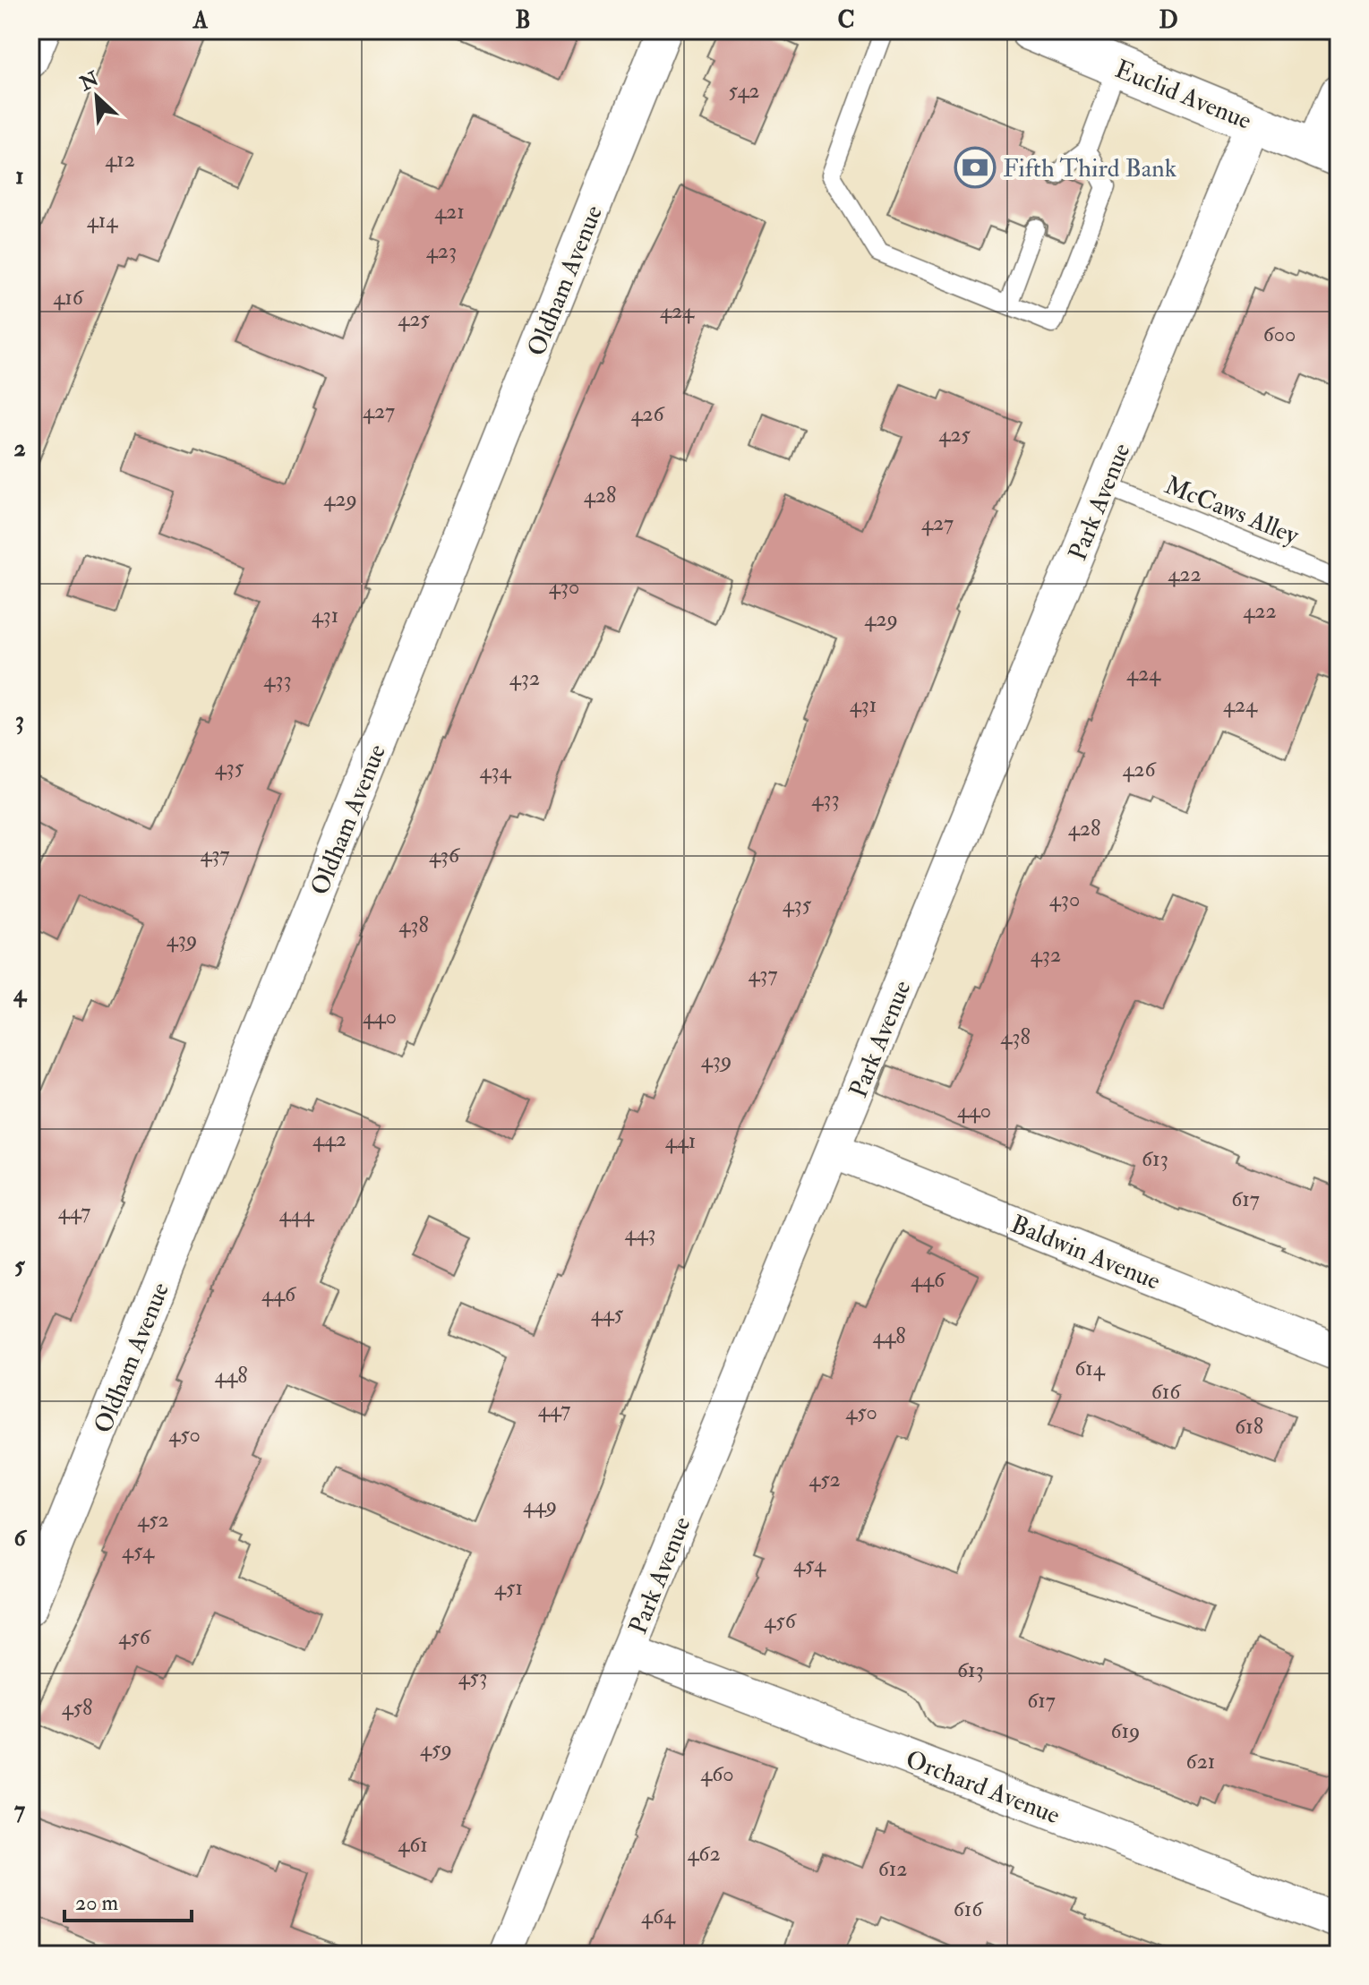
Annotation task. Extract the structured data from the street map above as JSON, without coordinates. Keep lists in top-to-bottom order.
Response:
{
  "streets": {
    "main road": ["Euclid Avenue"],
    "street": [
      "Oldham Avenue",
      "Park Avenue",
      "Baldwin Avenue",
      "Orchard Avenue"
    ],
    "lane": ["McCaws Alley"]
  },
  "crossings": [
    ["Euclid Avenue", "Park Avenue"],
    ["Park Avenue", "McCaws Alley"],
    ["Park Avenue", "Baldwin Avenue"],
    ["Park Avenue", "Orchard Avenue"]
  ],
  "places": {
    "bank": ["Fifth Third Bank"]
  },
  "house_numbers": [
    "542",
    "412",
    "421",
    "414",
    "423",
    "416",
    "424",
    "425",
    "600",
    "427",
    "426",
    "425",
    "428",
    "429",
    "427",
    "422",
    "430",
    "422",
    "431",
    "429",
    "424",
    "432",
    "433",
    "431",
    "424",
    "435",
    "426",
    "434",
    "433",
    "428",
    "437",
    "436",
    "430",
    "435",
    "438",
    "439",
    "432",
    "437",
    "440",
    "438",
    "439",
    "440",
    "442",
    "441",
    "613",
    "617",
    "447",
    "444",
    "443",
    "446",
    "446",
    "445",
    "448",
    "614",
    "448",
    "616",
    "447",
    "450",
    "618",
    "450",
    "452",
    "449",
    "452",
    "454",
    "454",
    "451",
    "456",
    "456",
    "613",
    "453",
    "617",
    "458",
    "619",
    "459",
    "621",
    "460",
    "461",
    "462",
    "612",
    "616",
    "464"
  ],
  "scale_bar": "20 m",
  "north": "top left",
  "grid": {
    "columns": [
      "A",
      "B",
      "C",
      "D"
    ],
    "rows": [
      "1",
      "2",
      "3",
      "4",
      "5",
      "6",
      "7"
    ]
  }
}
